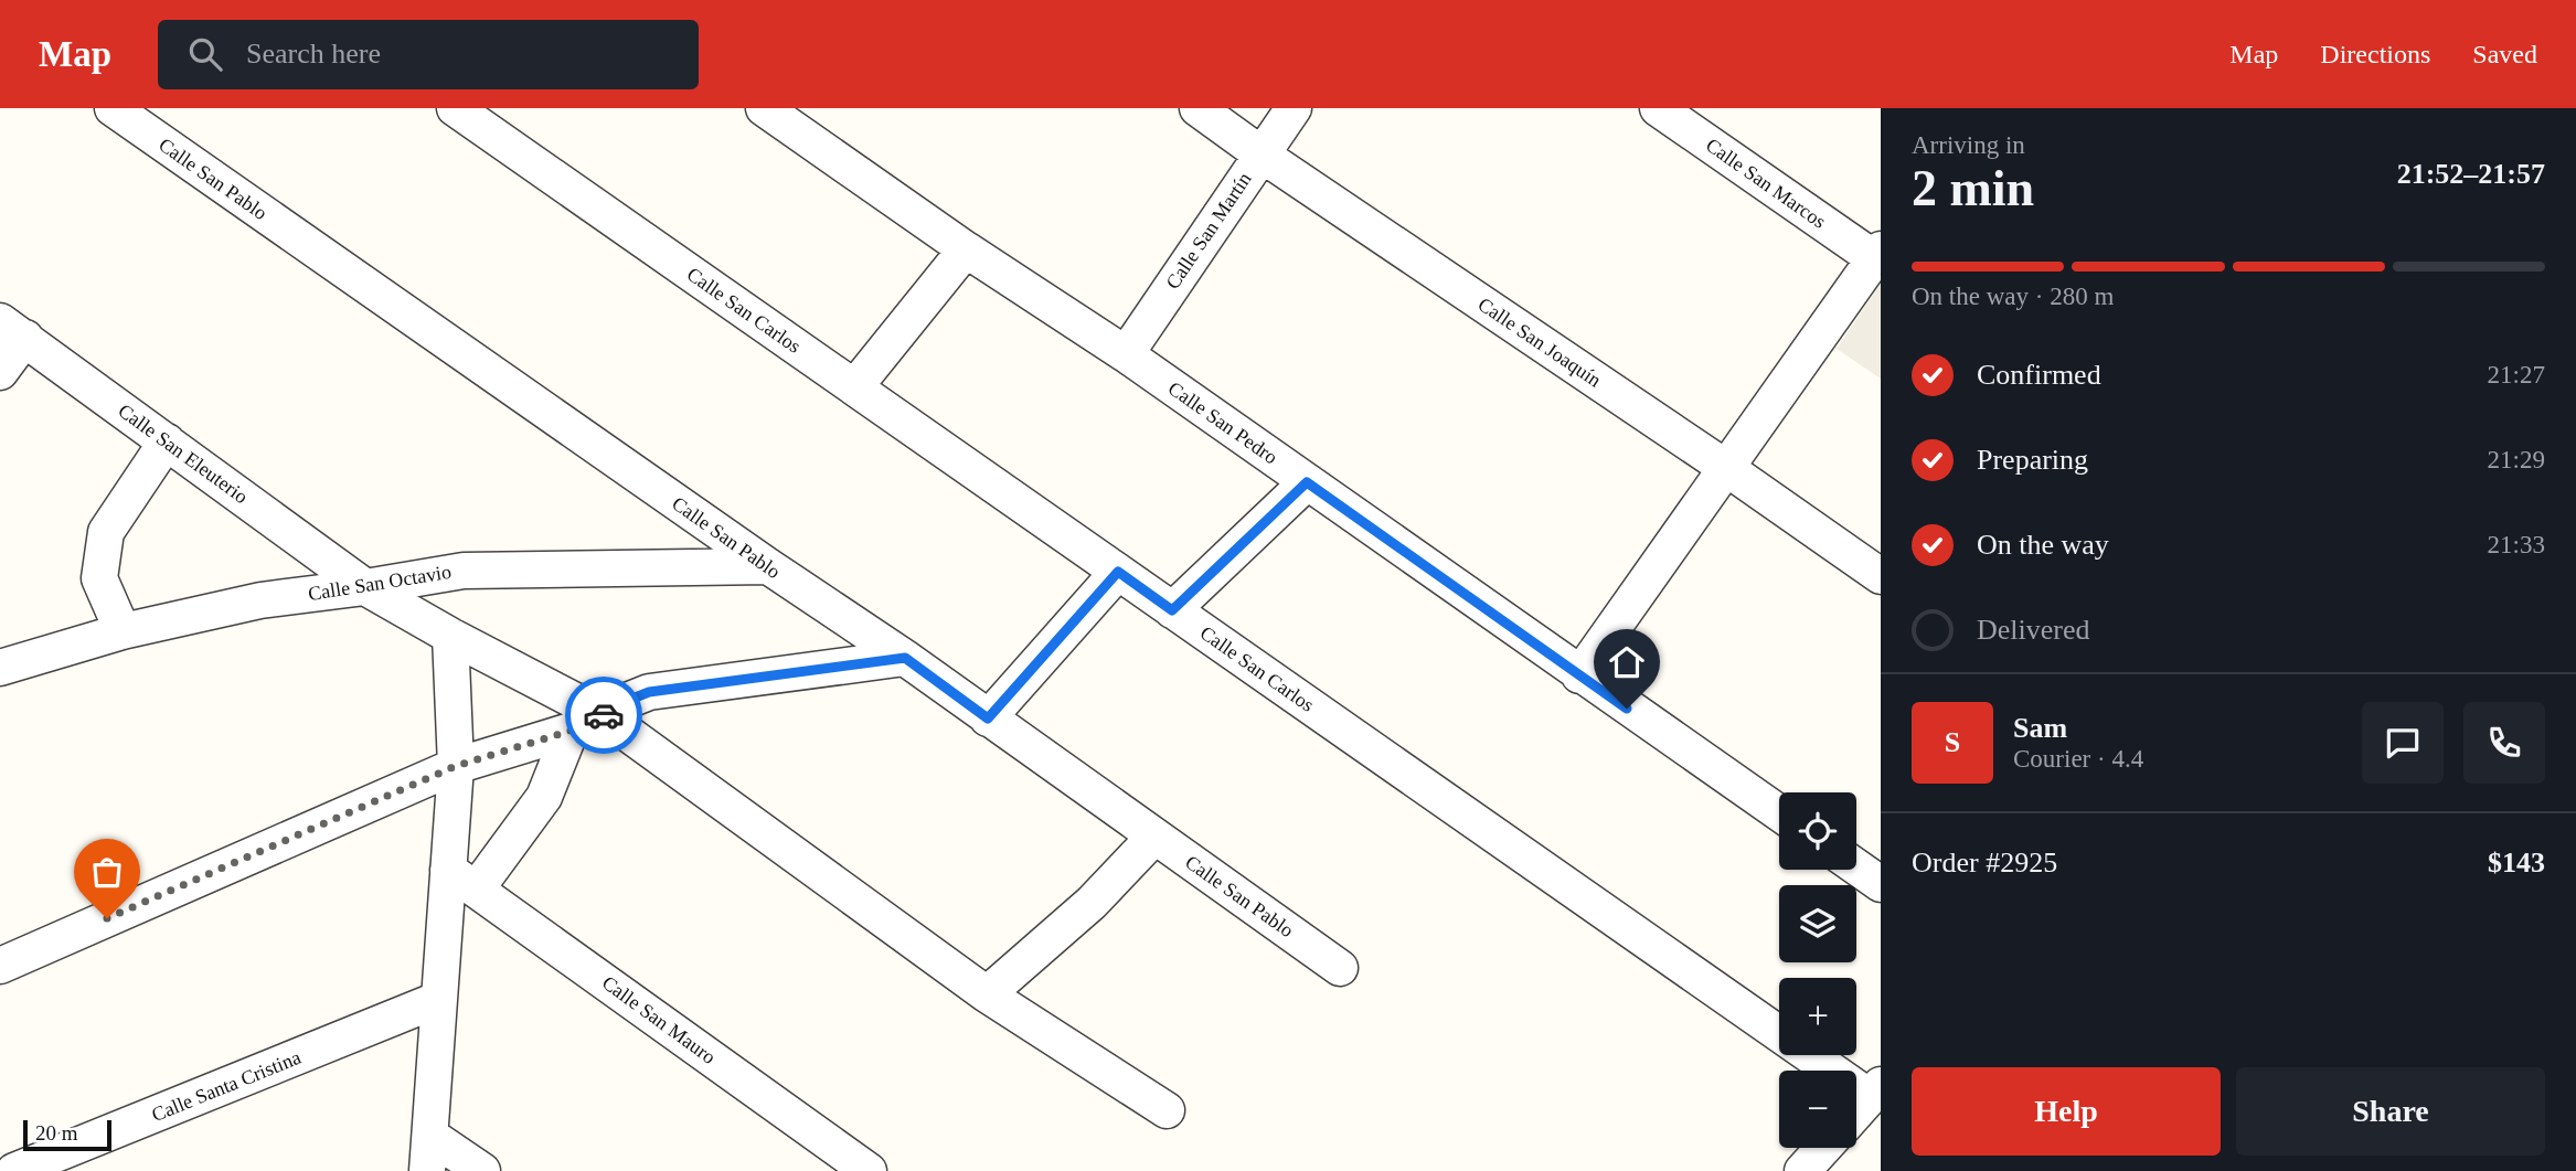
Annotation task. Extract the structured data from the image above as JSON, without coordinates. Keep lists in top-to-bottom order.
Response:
{
  "streets": {
    "street": [
      "Calle San Pablo",
      "Calle San Marcos",
      "Calle San Martín",
      "Calle San Carlos",
      "Calle San Joaquín",
      "Calle San Pedro",
      "Calle San Eleuterio",
      "Calle San Octavio",
      "Calle San Mauro",
      "Calle Santa Cristina"
    ]
  },
  "crossings": [
    ["Calle San Pablo", "Calle San Octavio"],
    ["Calle San Martín", "Calle San Joaquín"],
    ["Calle San Martín", "Calle San Pedro"],
    ["Calle San Eleuterio", "Calle San Octavio"]
  ],
  "scale_bar": "20 m",
  "page": {
    "header": "Map",
    "search": "Search here",
    "nav": ["Map", "Directions", "Saved"],
    "heading": ["2 min", "Arriving in", "21:52–21:57"],
    "panel": [
      "Sam",
      "Courier · 4.4",
      "Order #2925",
      "$143"
    ],
    "bar": "On the way · 280 m",
    "list": [
      ["Confirmed", "21:27"],
      ["Preparing", "21:29"],
      ["On the way", "21:33"],
      "Delivered"
    ],
    "round": "S",
    "map_buttons": ["+", "−"],
    "buttons": ["Help", "Share"],
    "scale": "20 m"
  }
}
